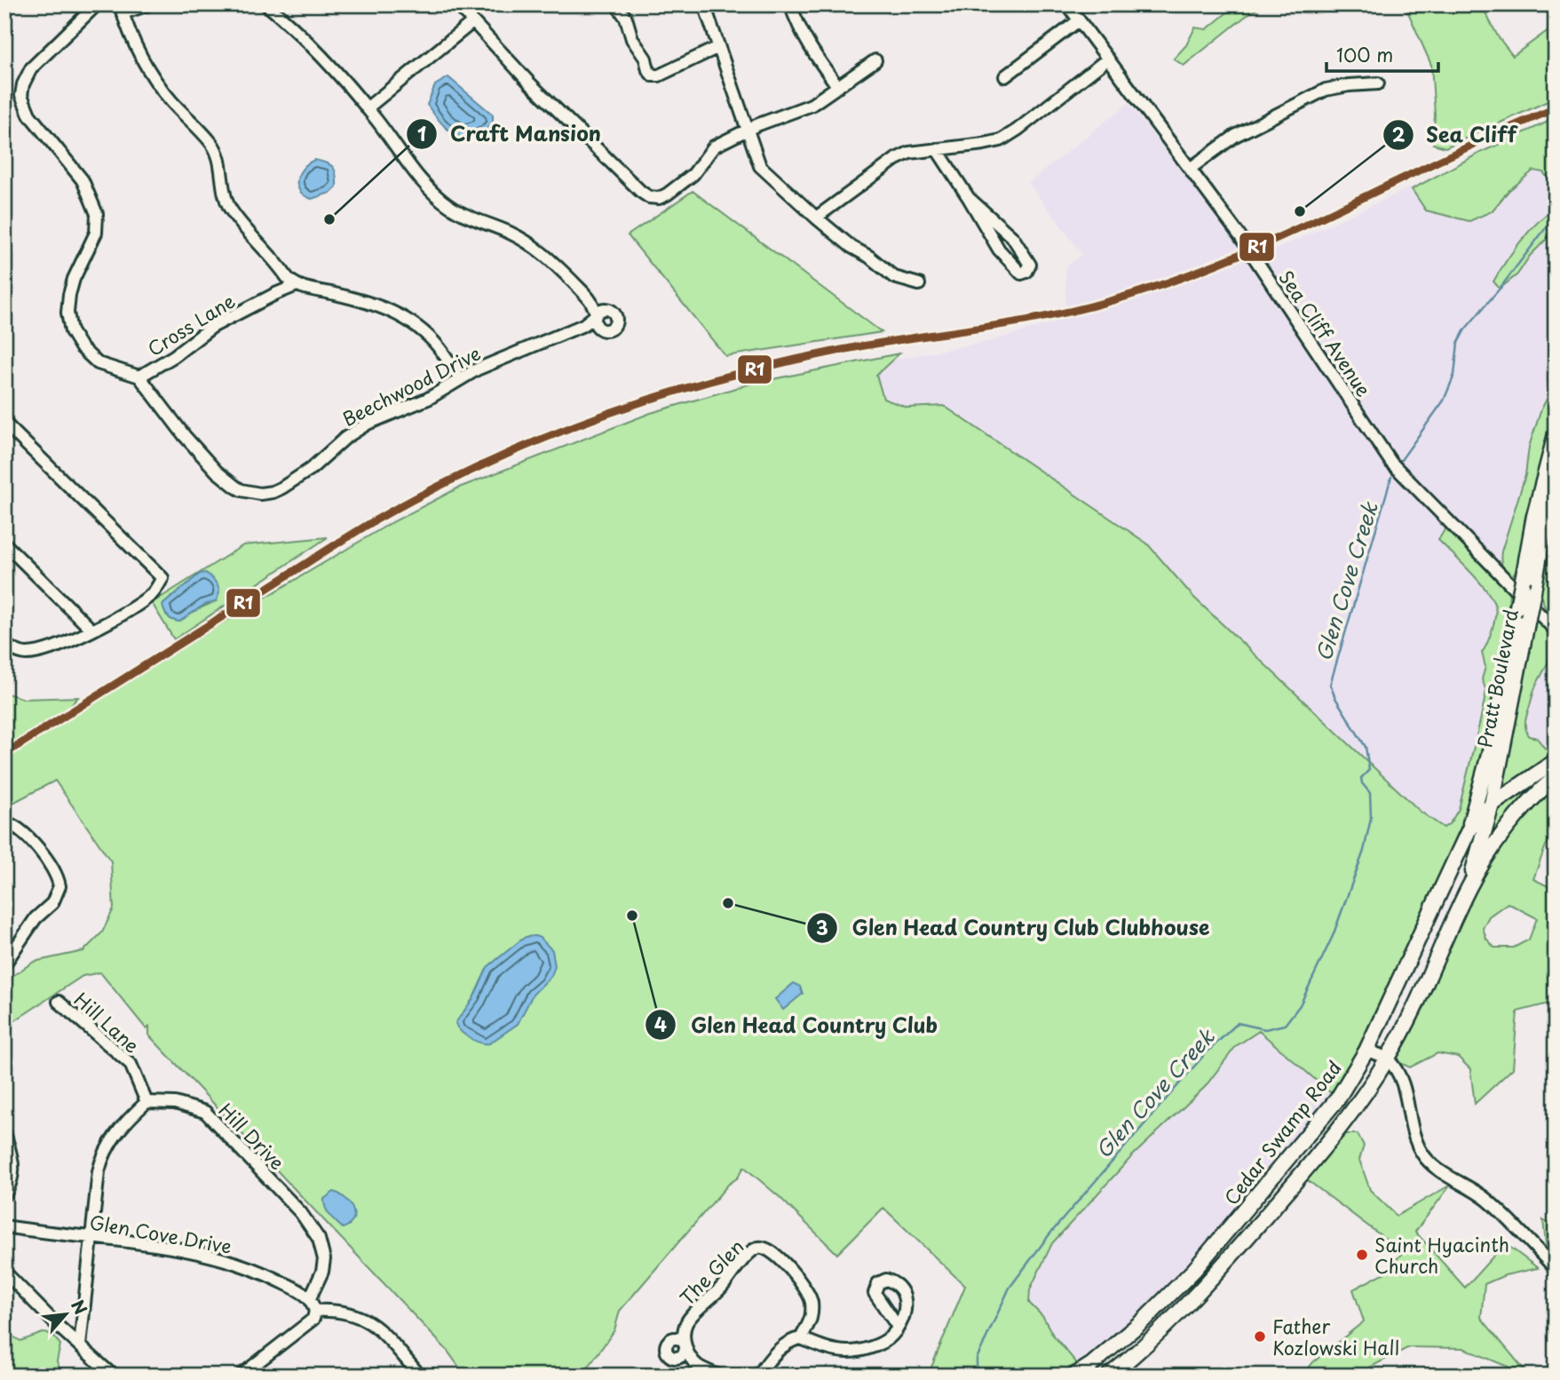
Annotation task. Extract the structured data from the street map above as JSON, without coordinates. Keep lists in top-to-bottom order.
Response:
{
  "streets": {
    "main road": ["Pratt Boulevard", "Cedar Swamp Road"],
    "street": [
      "Cross Lane",
      "Sea Cliff Avenue",
      "Beechwood Drive",
      "Hill Lane",
      "Hill Drive",
      "Glen Cove Drive",
      "The Glen"
    ]
  },
  "crossings": [
    ["Cross Lane", "Beechwood Drive"],
    ["Pratt Boulevard", "Cedar Swamp Road"],
    ["Hill Lane", "Hill Drive"],
    ["Hill Drive", "Glen Cove Drive"]
  ],
  "water": ["Glen Cove Creek"],
  "places": [
    "Sea Cliff",
    "Craft Mansion",
    "Glen Head Country Club Clubhouse",
    "Glen Head Country Club",
    "Saint Hyacinth Church",
    "Father Kozlowski Hall"
  ],
  "lines": ["transit line R1"],
  "scale_bar": "100 m",
  "north": "top right"
}
